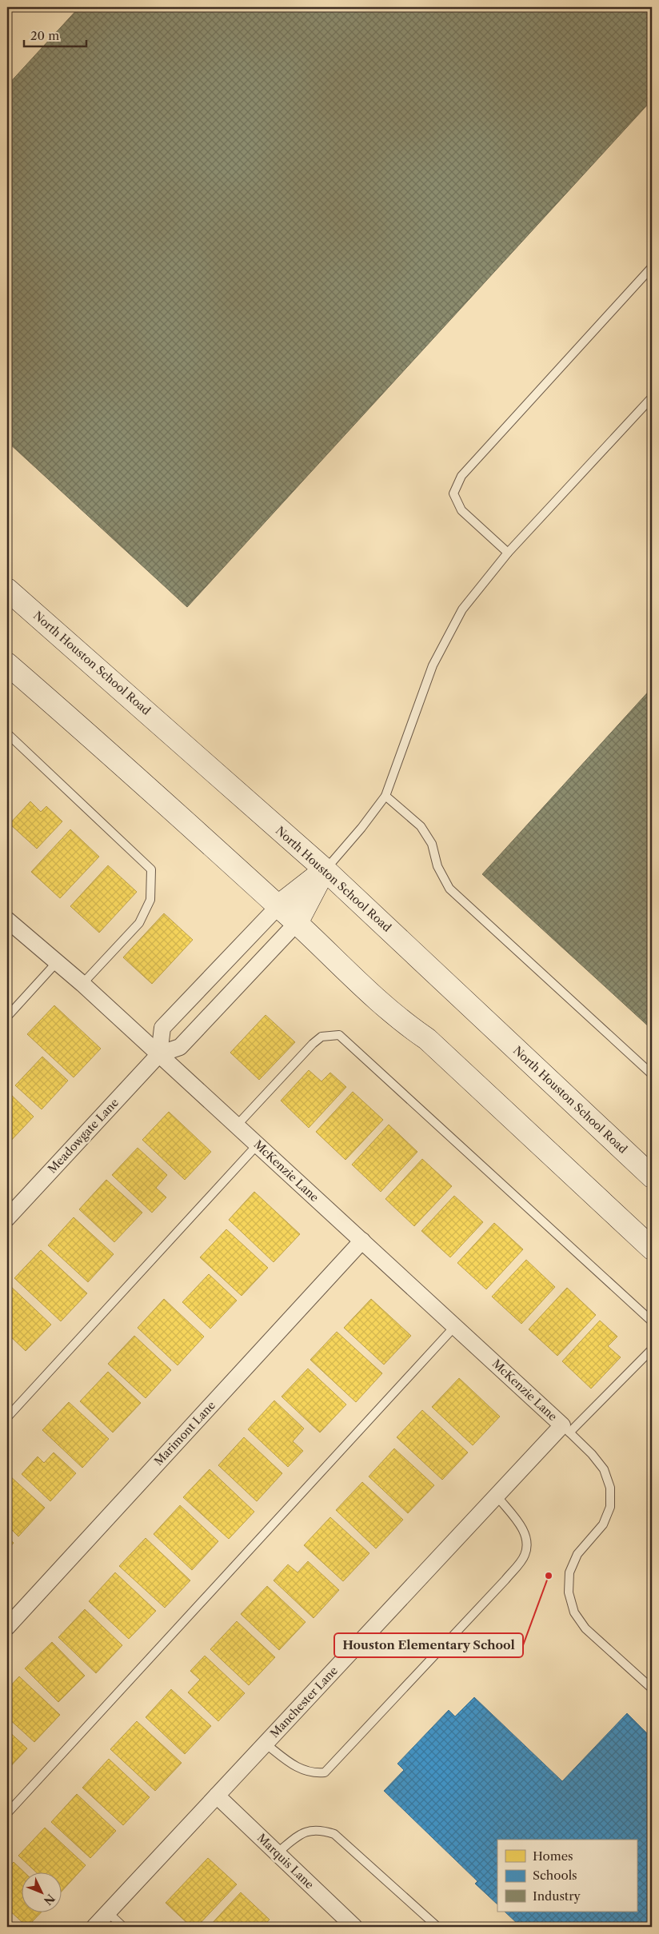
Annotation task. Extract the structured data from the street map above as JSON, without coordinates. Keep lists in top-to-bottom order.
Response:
{
  "streets": {
    "main road": ["North Houston School Road"],
    "street": [
      "Meadowgate Lane",
      "McKenzie Lane",
      "Marimont Lane",
      "Manchester Lane",
      "Marquis Lane"
    ]
  },
  "crossings": [
    ["Meadowgate Lane", "McKenzie Lane"],
    ["McKenzie Lane", "Marimont Lane"],
    ["McKenzie Lane", "Manchester Lane"],
    ["Manchester Lane", "Marquis Lane"]
  ],
  "places": ["Houston Elementary School"],
  "legend": ["Homes", "Schools", "Industry"],
  "scale_bar": "20 m",
  "north": "bottom right"
}
